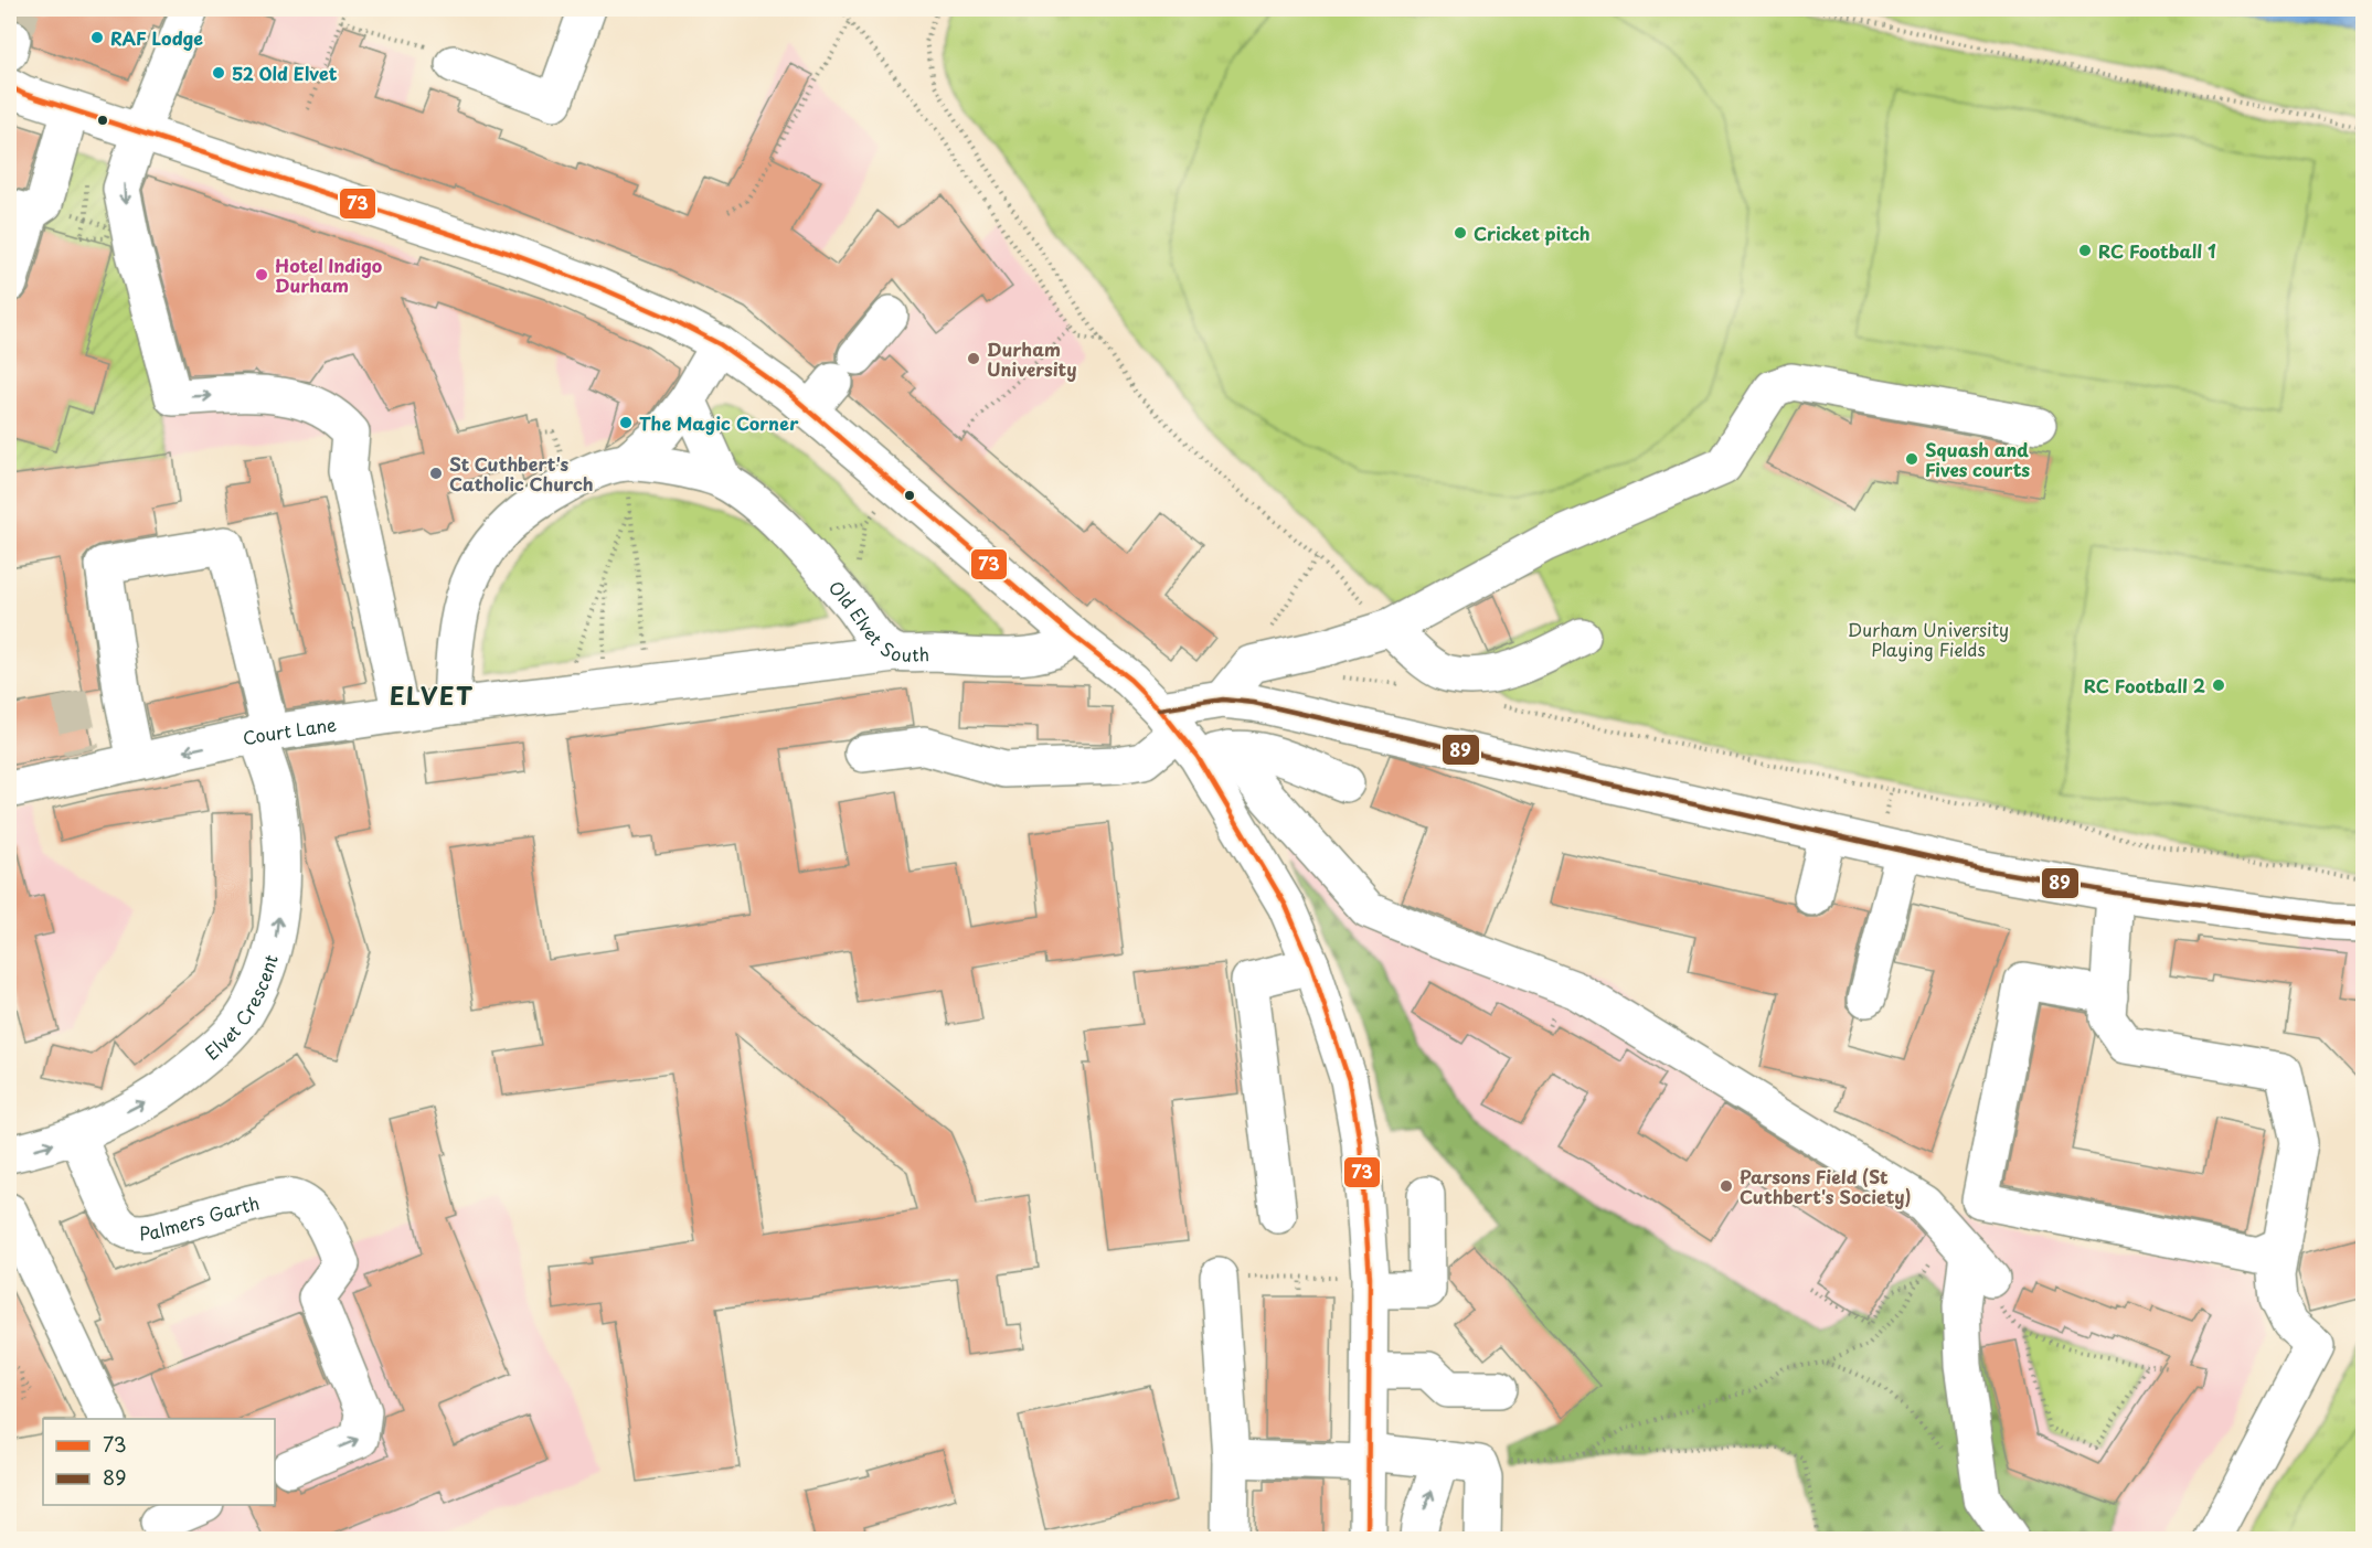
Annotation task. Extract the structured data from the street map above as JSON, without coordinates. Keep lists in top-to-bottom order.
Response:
{
  "streets": {
    "street": [
      "Old Elvet South",
      "Court Lane",
      "Elvet Crescent",
      "Palmers Garth"
    ]
  },
  "crossings": [
    ["Old Elvet South", "Court Lane"],
    ["Court Lane", "Elvet Crescent"],
    ["Elvet Crescent", "Palmers Garth"]
  ],
  "one_way": ["Elvet Crescent"],
  "districts": ["ELVET"],
  "parks": ["Durham University Playing Fields"],
  "places": [
    "RAF Lodge",
    "52 Old Elvet",
    "Cricket pitch",
    "RC Football 1",
    "Hotel Indigo Durham",
    "Durham University",
    "The Magic Corner",
    "Squash and Fives courts",
    "St Cuthbert's Catholic Church",
    "RC Football 2",
    "Parsons Field (St Cuthbert's Society)"
  ],
  "lines": ["transit line 73", "transit line 89"],
  "legend": ["73", "89"]
}
